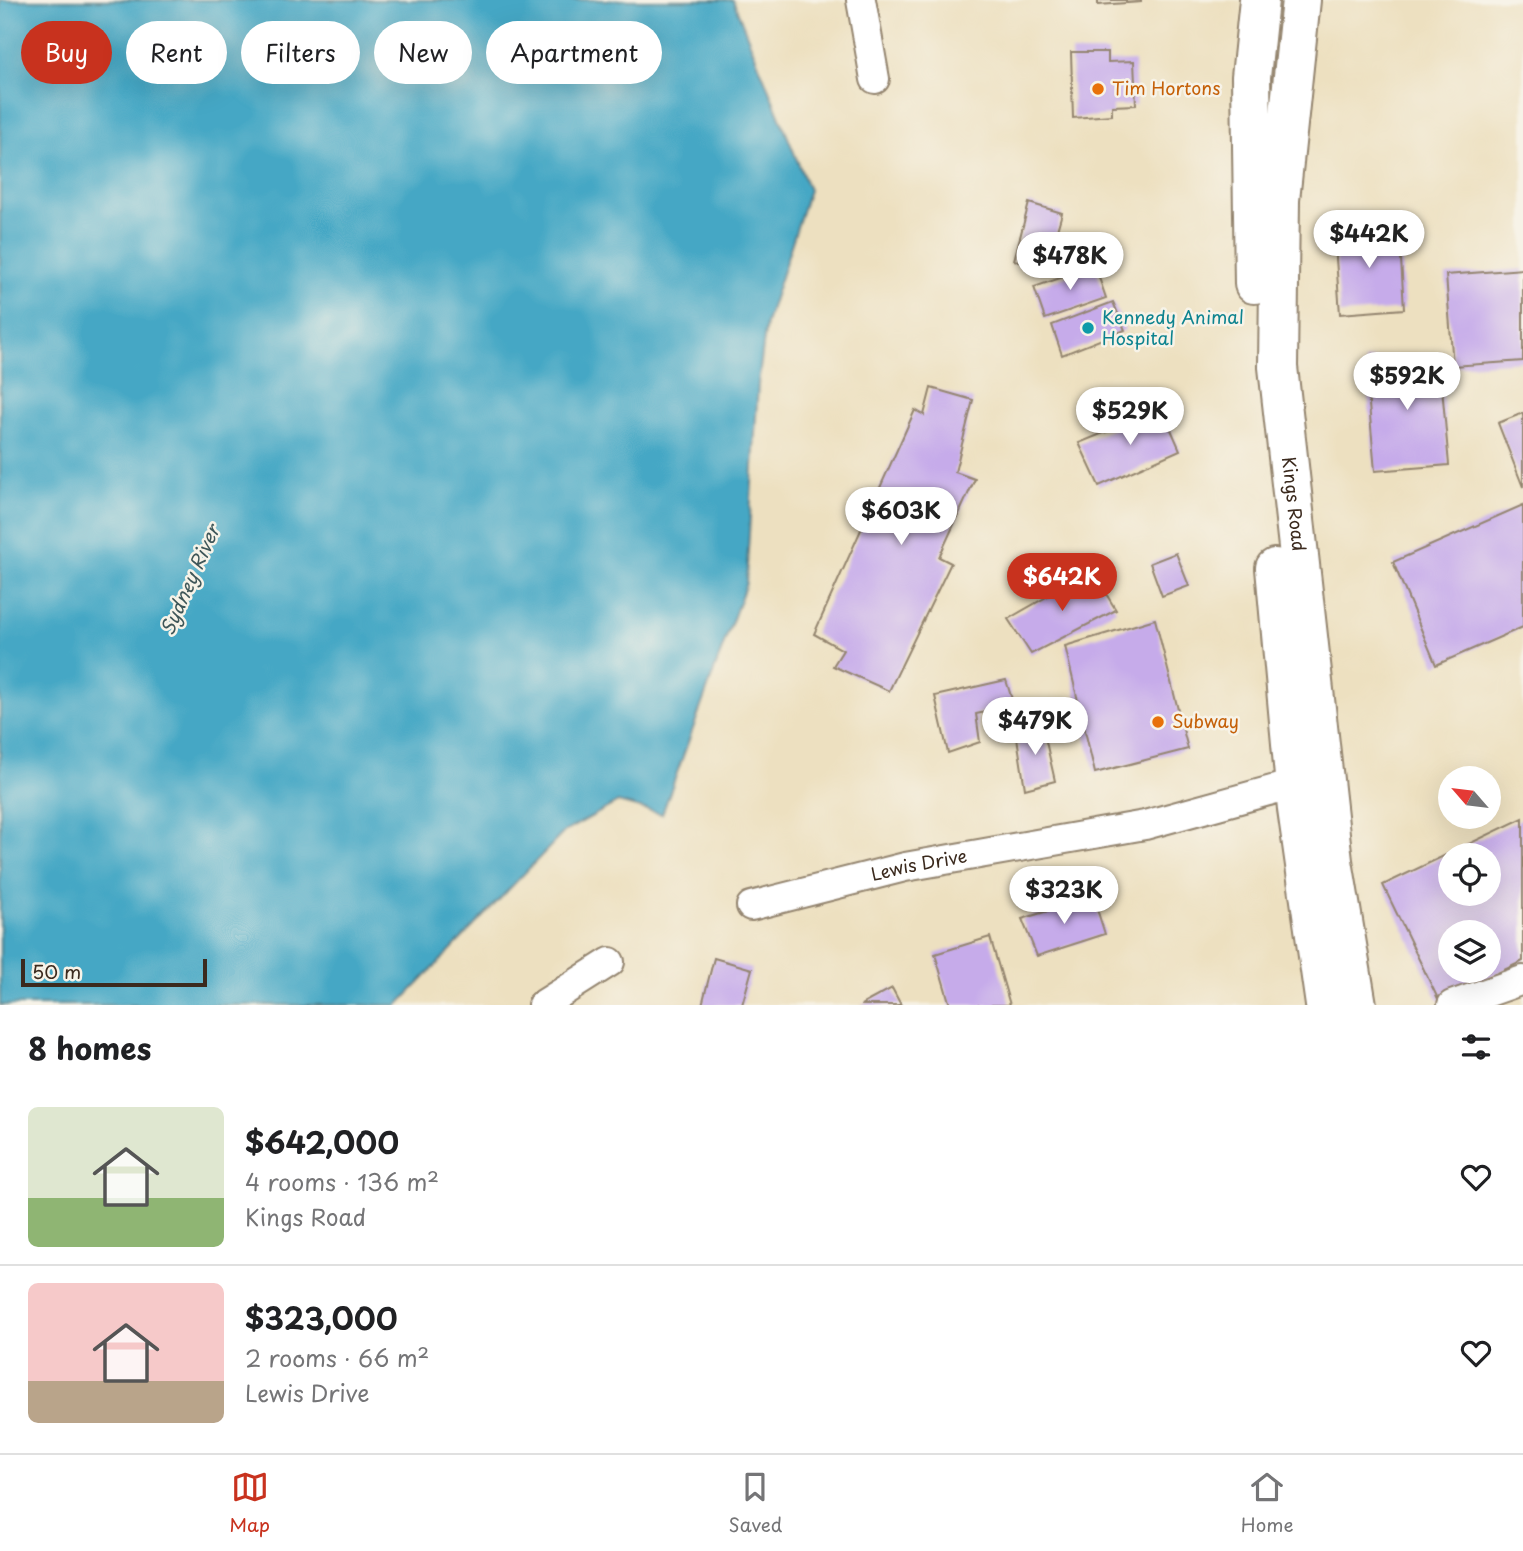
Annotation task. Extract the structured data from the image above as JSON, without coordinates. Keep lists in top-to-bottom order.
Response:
{
  "streets": {
    "main road": ["Kings Road"],
    "street": ["Lewis Drive"]
  },
  "crossings": [
    ["Kings Road", "Lewis Drive"]
  ],
  "water": ["Sydney River"],
  "places": ["Tim Hortons", "Kennedy Animal Hospital", "Subway"],
  "scale_bar": "50 m",
  "north": "top left",
  "page": {
    "chip": [
      "Buy",
      "Rent",
      "Filters",
      "New",
      "Apartment"
    ],
    "price": [
      "$442K",
      "$478K",
      "$592K",
      "$529K",
      "$603K",
      "$642K",
      "$479K",
      "$323K"
    ],
    "scale": "50 m",
    "heading": "8 homes",
    "list": [
      {
        "name": "$642,000",
        "note": "4 rooms · 136 m² · Kings Road"
      },
      {
        "name": "$323,000",
        "note": "2 rooms · 66 m² · Lewis Drive"
      }
    ],
    "tabs": ["Map", "Saved", "Home"]
  }
}
